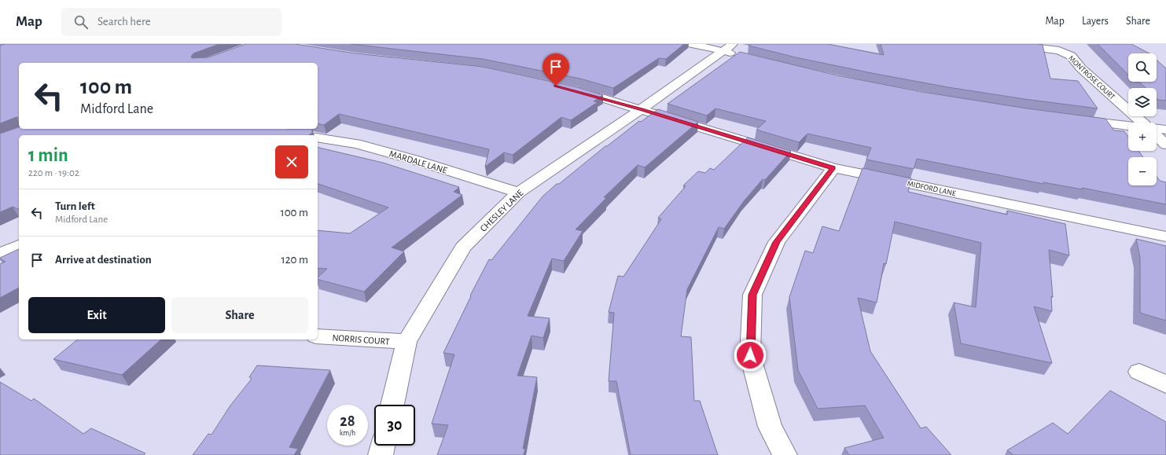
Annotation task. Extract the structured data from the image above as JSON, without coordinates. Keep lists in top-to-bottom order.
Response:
{
  "streets": {
    "street": [
      "MONTROSE COURT",
      "MARDALE LANE",
      "MIDFORD LANE",
      "CHESLEY LANE",
      "NORRIS COURT"
    ]
  },
  "crossings": [
    ["MARDALE LANE", "CHESLEY LANE"],
    ["MIDFORD LANE", "CHESLEY LANE"],
    ["CHESLEY LANE", "NORRIS COURT"]
  ],
  "page": {
    "header": "Map",
    "search": "Search here",
    "nav": ["Map", "Layers", "Share"],
    "map_buttons": ["+", "−"],
    "turn": ["100 m", "Midford Lane"],
    "heading": ["1 min", "220 m · 19:02"],
    "list": [
      {
        "name": "Turn left",
        "note": "Midford Lane",
        "value": "100 m"
      },
      {
        "name": "Arrive at destination",
        "value": "120 m"
      }
    ],
    "buttons": ["Exit", "Share"],
    "speed": "28 km/h",
    "limit": "30"
  }
}
